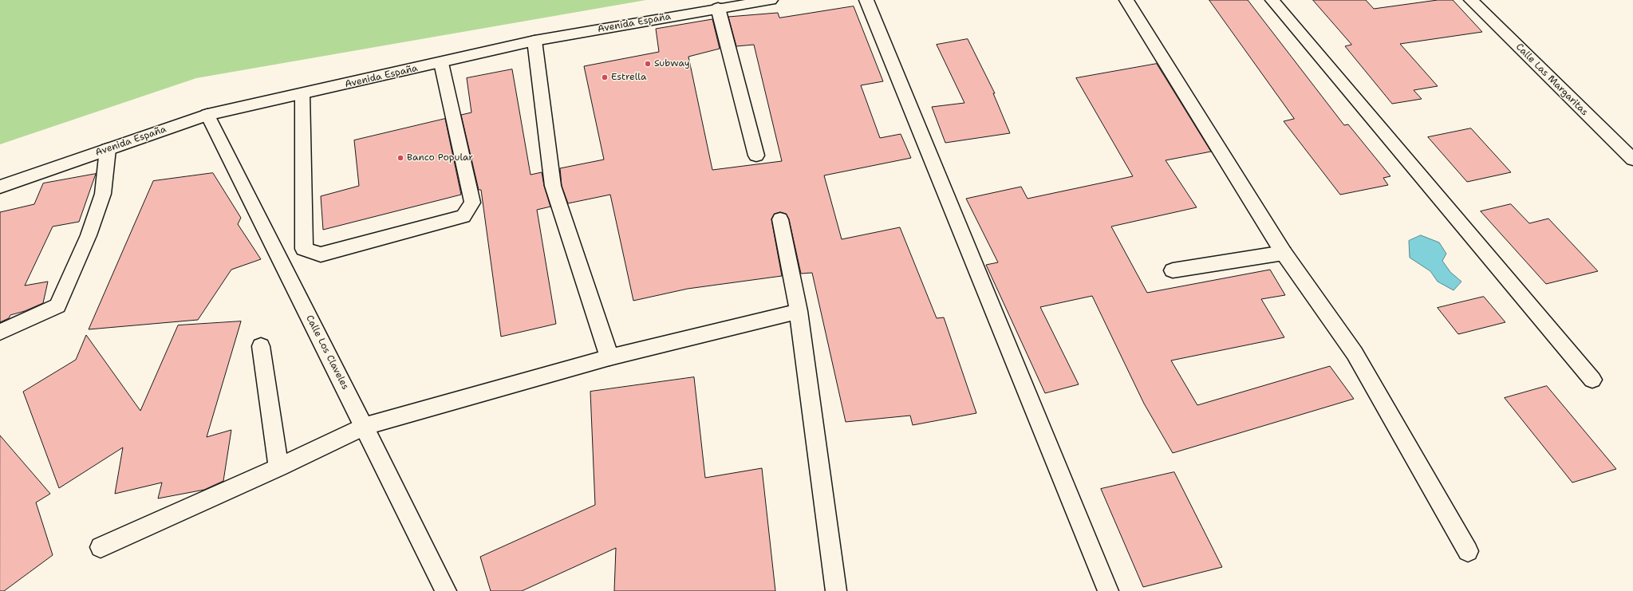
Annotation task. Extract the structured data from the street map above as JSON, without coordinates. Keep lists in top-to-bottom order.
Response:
{
  "streets": {
    "street": ["Avenida España", "Calle Las Margaritas", "Calle Los Claveles"]
  },
  "crossings": [
    ["Avenida España", "Calle Los Claveles"]
  ],
  "places": ["Subway", "Estrella", "Banco Popular"]
}
